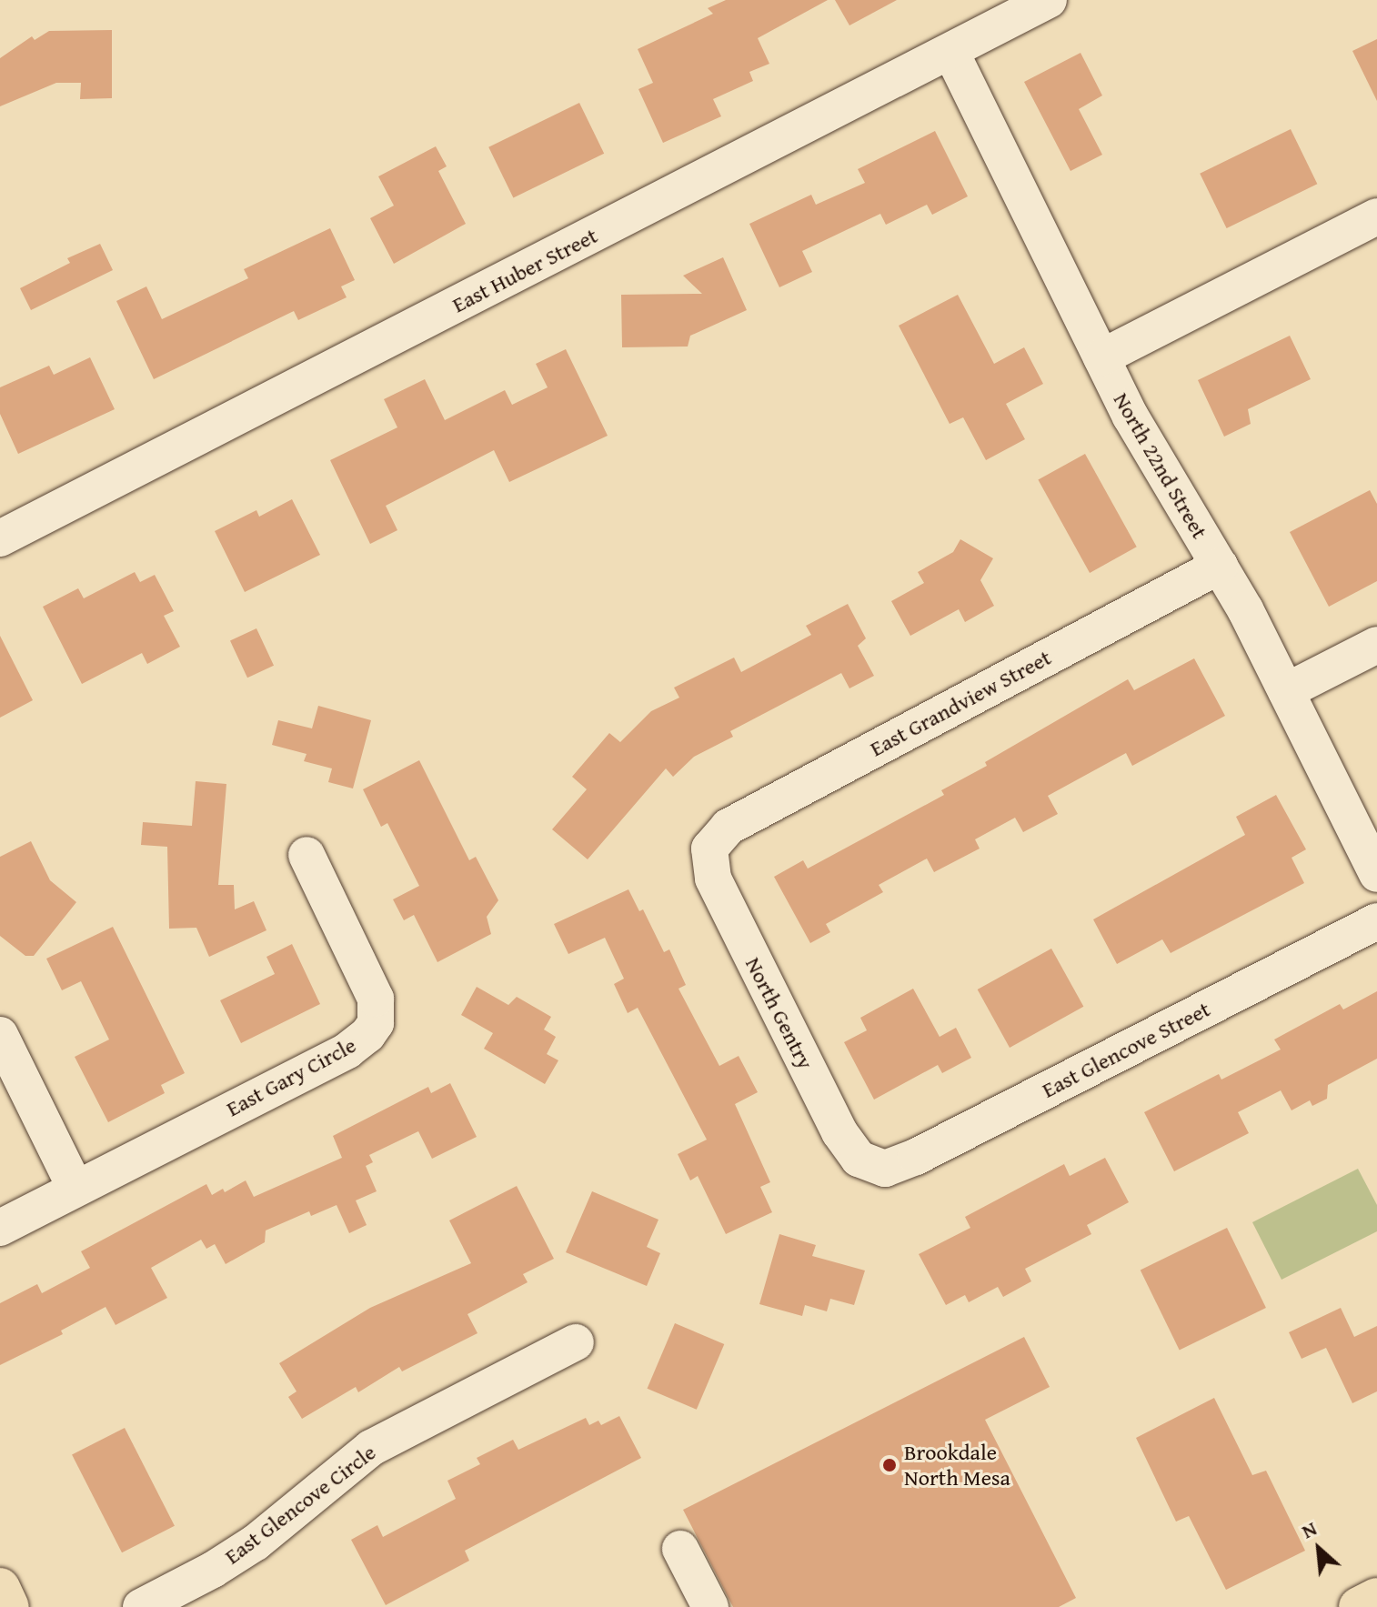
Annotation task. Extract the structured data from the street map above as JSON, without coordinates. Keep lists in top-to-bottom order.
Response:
{
  "streets": {
    "street": [
      "East Huber Street",
      "North 22nd Street",
      "East Grandview Street",
      "North Gentry",
      "East Glencove Street",
      "East Gary Circle",
      "East Glencove Circle"
    ]
  },
  "crossings": [
    ["East Huber Street", "North 22nd Street"],
    ["North 22nd Street", "East Grandview Street"],
    ["East Grandview Street", "North Gentry"],
    ["North Gentry", "East Glencove Street"]
  ],
  "places": ["Brookdale North Mesa"],
  "north": "top left"
}
